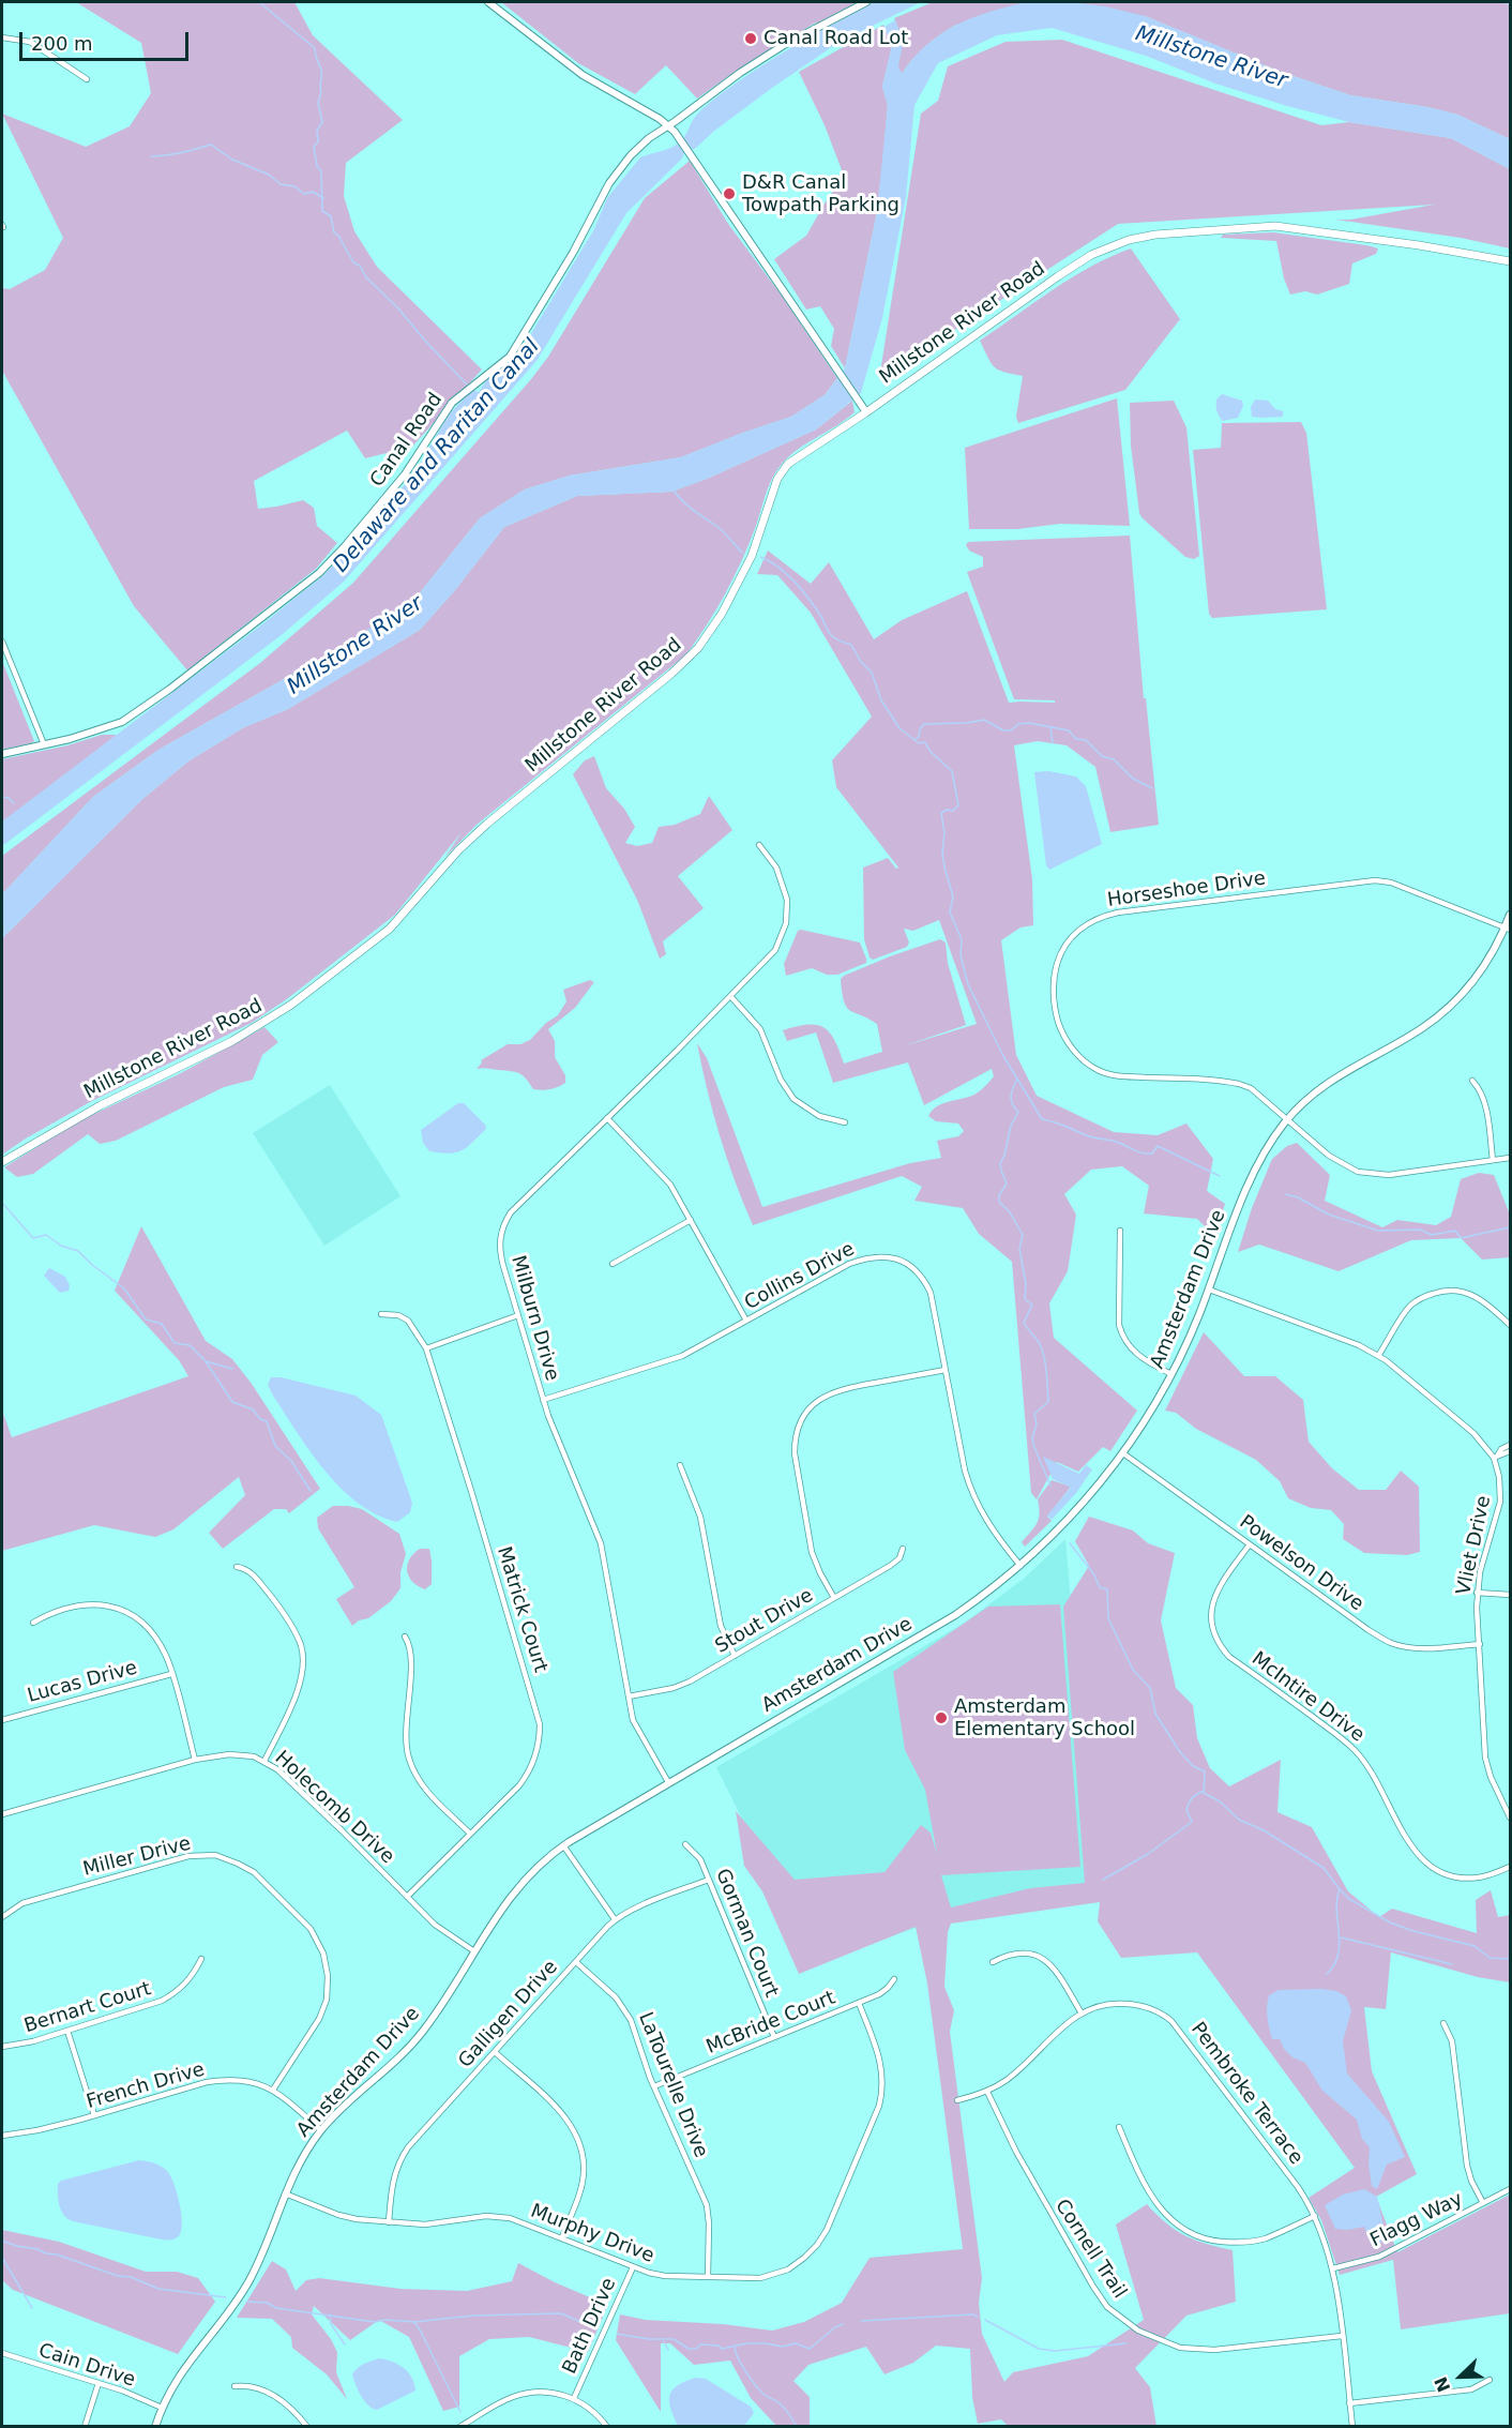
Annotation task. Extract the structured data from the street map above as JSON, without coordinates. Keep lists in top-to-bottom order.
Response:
{
  "streets": {
    "main road": ["Millstone River Road"],
    "street": [
      "Canal Road",
      "Horseshoe Drive",
      "Collins Drive",
      "Amsterdam Drive",
      "Milburn Drive",
      "Vliet Drive",
      "Powelson Drive",
      "Matrick Court",
      "Stout Drive",
      "Lucas Drive",
      "McIntire Drive",
      "Holecomb Drive",
      "Miller Drive",
      "Gorman Court",
      "Bernart Court",
      "Galligen Drive",
      "McBride Court",
      "LaTourelle Drive",
      "French Drive",
      "Pembroke Terrace",
      "Flagg Way",
      "Murphy Drive",
      "Cornell Trail",
      "Bath Drive",
      "Cain Drive"
    ]
  },
  "crossings": [
    ["Horseshoe Drive", "Amsterdam Drive"],
    ["Collins Drive", "Amsterdam Drive"],
    ["Collins Drive", "Milburn Drive"],
    ["Amsterdam Drive", "Milburn Drive"],
    ["Amsterdam Drive", "Powelson Drive"],
    ["Amsterdam Drive", "Holecomb Drive"],
    ["Amsterdam Drive", "French Drive"],
    ["Amsterdam Drive", "Murphy Drive"],
    ["Amsterdam Drive", "Cain Drive"],
    ["Milburn Drive", "Stout Drive"],
    ["Vliet Drive", "Powelson Drive"],
    ["Powelson Drive", "McIntire Drive"],
    ["Matrick Court", "Holecomb Drive"],
    ["Miller Drive", "French Drive"],
    ["Gorman Court", "Galligen Drive"],
    ["Gorman Court", "McBride Court"],
    ["Galligen Drive", "LaTourelle Drive"],
    ["Galligen Drive", "Murphy Drive"],
    ["McBride Court", "LaTourelle Drive"],
    ["McBride Court", "Murphy Drive"],
    ["LaTourelle Drive", "Murphy Drive"],
    ["Pembroke Terrace", "Flagg Way"],
    ["Pembroke Terrace", "Cornell Trail"],
    ["Murphy Drive", "Bath Drive"]
  ],
  "water": ["Millstone River", "Delaware and Raritan Canal"],
  "places": ["Canal Road Lot", "D&R Canal Towpath Parking", "Amsterdam Elementary School"],
  "scale_bar": "200 m",
  "north": "bottom left"
}
